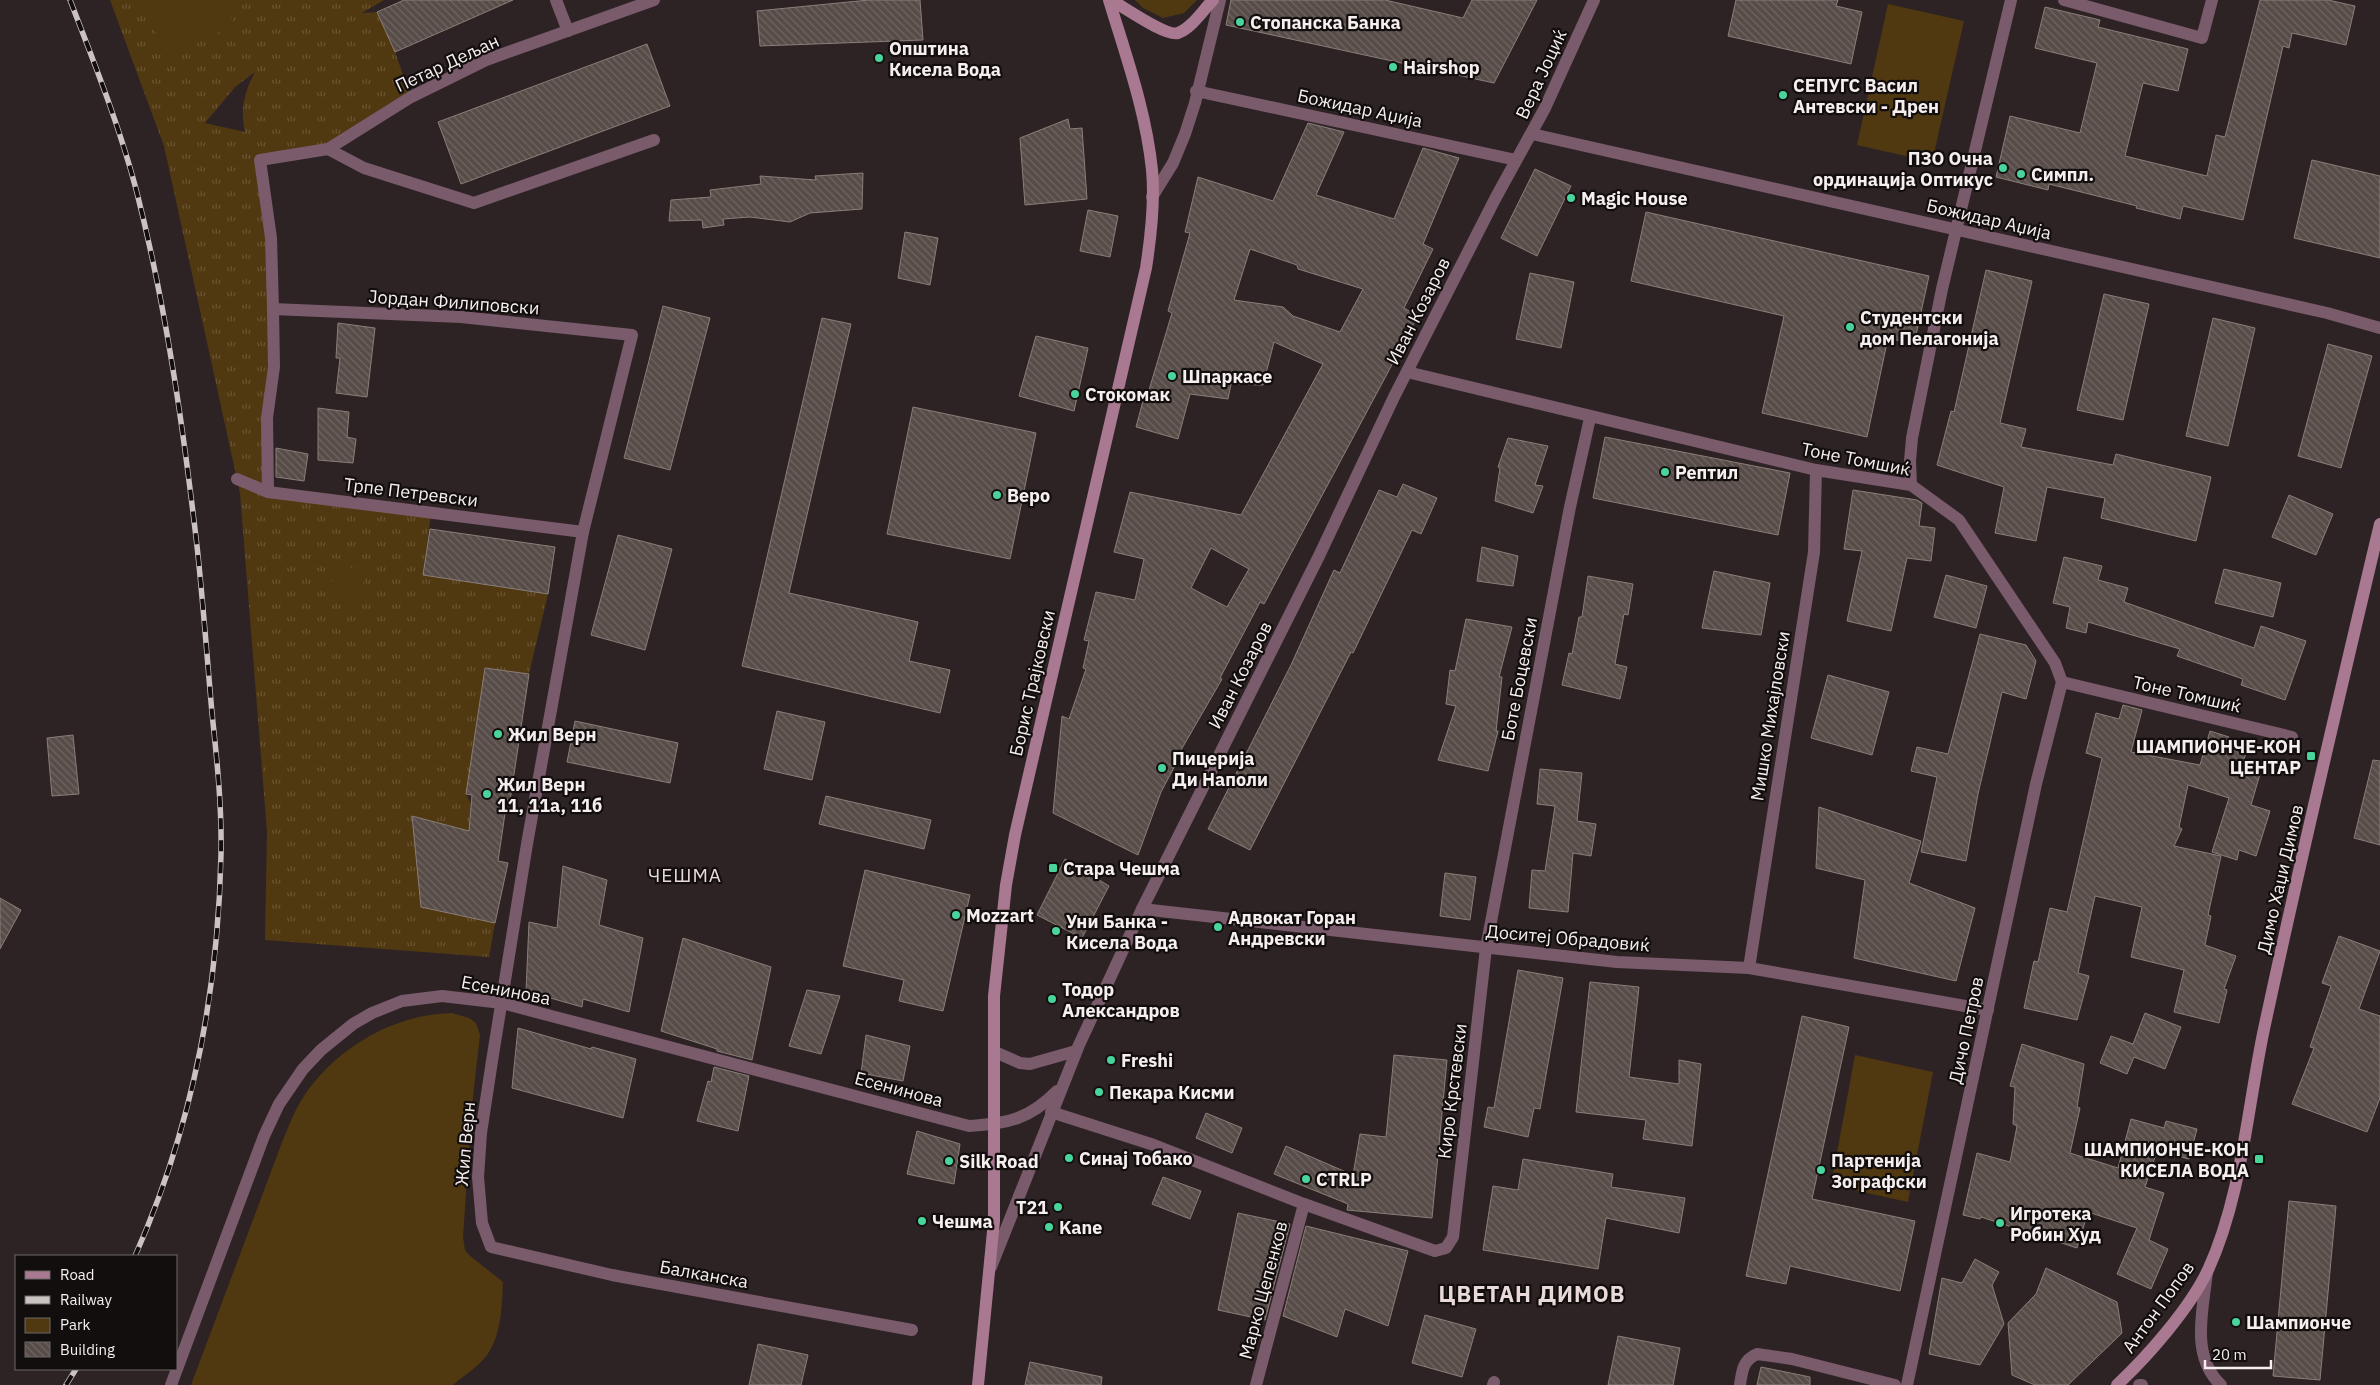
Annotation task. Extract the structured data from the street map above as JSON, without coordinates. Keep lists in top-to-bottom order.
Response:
{
  "streets": {
    "street": [
      "Петар Дељан",
      "Вера Јоциќ",
      "Божидар Аџија",
      "Јордан Филиповски",
      "Иван Козаров",
      "Тоне Томшиќ",
      "Трпе Петревски",
      "Боте Боцевски",
      "Борис Трајковски",
      "Мишко Михајловски",
      "Димо Хаџи Димов",
      "Доситеј Обрадовиќ",
      "Есенинова",
      "Дичо Петров",
      "Киро Крстевски",
      "Жил Верн",
      "Балканска",
      "Марко Цепенков",
      "Антон Попов"
    ]
  },
  "crossings": [
    ["Петар Дељан", "Јордан Филиповски"],
    ["Вера Јоциќ", "Божидар Аџија"],
    ["Вера Јоциќ", "Иван Козаров"],
    ["Божидар Аџија", "Иван Козаров"],
    ["Јордан Филиповски", "Жил Верн"],
    ["Иван Козаров", "Тоне Томшиќ"],
    ["Иван Козаров", "Борис Трајковски"],
    ["Иван Козаров", "Доситеј Обрадовиќ"],
    ["Иван Козаров", "Есенинова"],
    ["Иван Козаров", "Марко Цепенков"],
    ["Тоне Томшиќ", "Боте Боцевски"],
    ["Тоне Томшиќ", "Мишко Михајловски"],
    ["Тоне Томшиќ", "Дичо Петров"],
    ["Трпе Петревски", "Жил Верн"],
    ["Боте Боцевски", "Доситеј Обрадовиќ"],
    ["Боте Боцевски", "Киро Крстевски"],
    ["Борис Трајковски", "Есенинова"],
    ["Мишко Михајловски", "Доситеј Обрадовиќ"],
    ["Димо Хаџи Димов", "Антон Попов"],
    ["Доситеј Обрадовиќ", "Дичо Петров"],
    ["Доситеј Обрадовиќ", "Киро Крстевски"],
    ["Есенинова", "Жил Верн"],
    ["Киро Крстевски", "Марко Цепенков"],
    ["Жил Верн", "Балканска"]
  ],
  "districts": ["ЧЕШМА", "ЦВЕТАН ДИМОВ"],
  "places": {
    "other": [
      "Стопанска Банка",
      "Општина Кисела Вода",
      "Hairshop",
      "СЕПУГС Васил Антевски - Дрен",
      "ПЗО Очна ординација Оптикус",
      "Симпл.",
      "Magic House",
      "Студентски дом Пелагонија",
      "Шпаркасе",
      "Стокомак",
      "Рептил",
      "Веро",
      "Жил Верн",
      "Пицерија Ди Наполи",
      "Жил Верн 11, 11а, 11б",
      "Mozzart",
      "Адвокат Горан Андревски",
      "Уни Банка - Кисела Вода",
      "Тодор Александров",
      "Freshi",
      "Пекара Кисми",
      "Синај Тобако",
      "Silk Road",
      "Партенија Зографски",
      "CTRLP",
      "T21",
      "Чешма",
      "Игротека Робин Худ",
      "Kane",
      "Шампионче"
    ],
    "transit": ["ШАМПИОНЧЕ-КОН ЦЕНТАР", "Стара Чешма", "ШАМПИОНЧЕ-КОН КИСЕЛА ВОДА"]
  },
  "legend": [
    "Road",
    "Railway",
    "Park",
    "Building"
  ],
  "scale_bar": "20 m"
}
